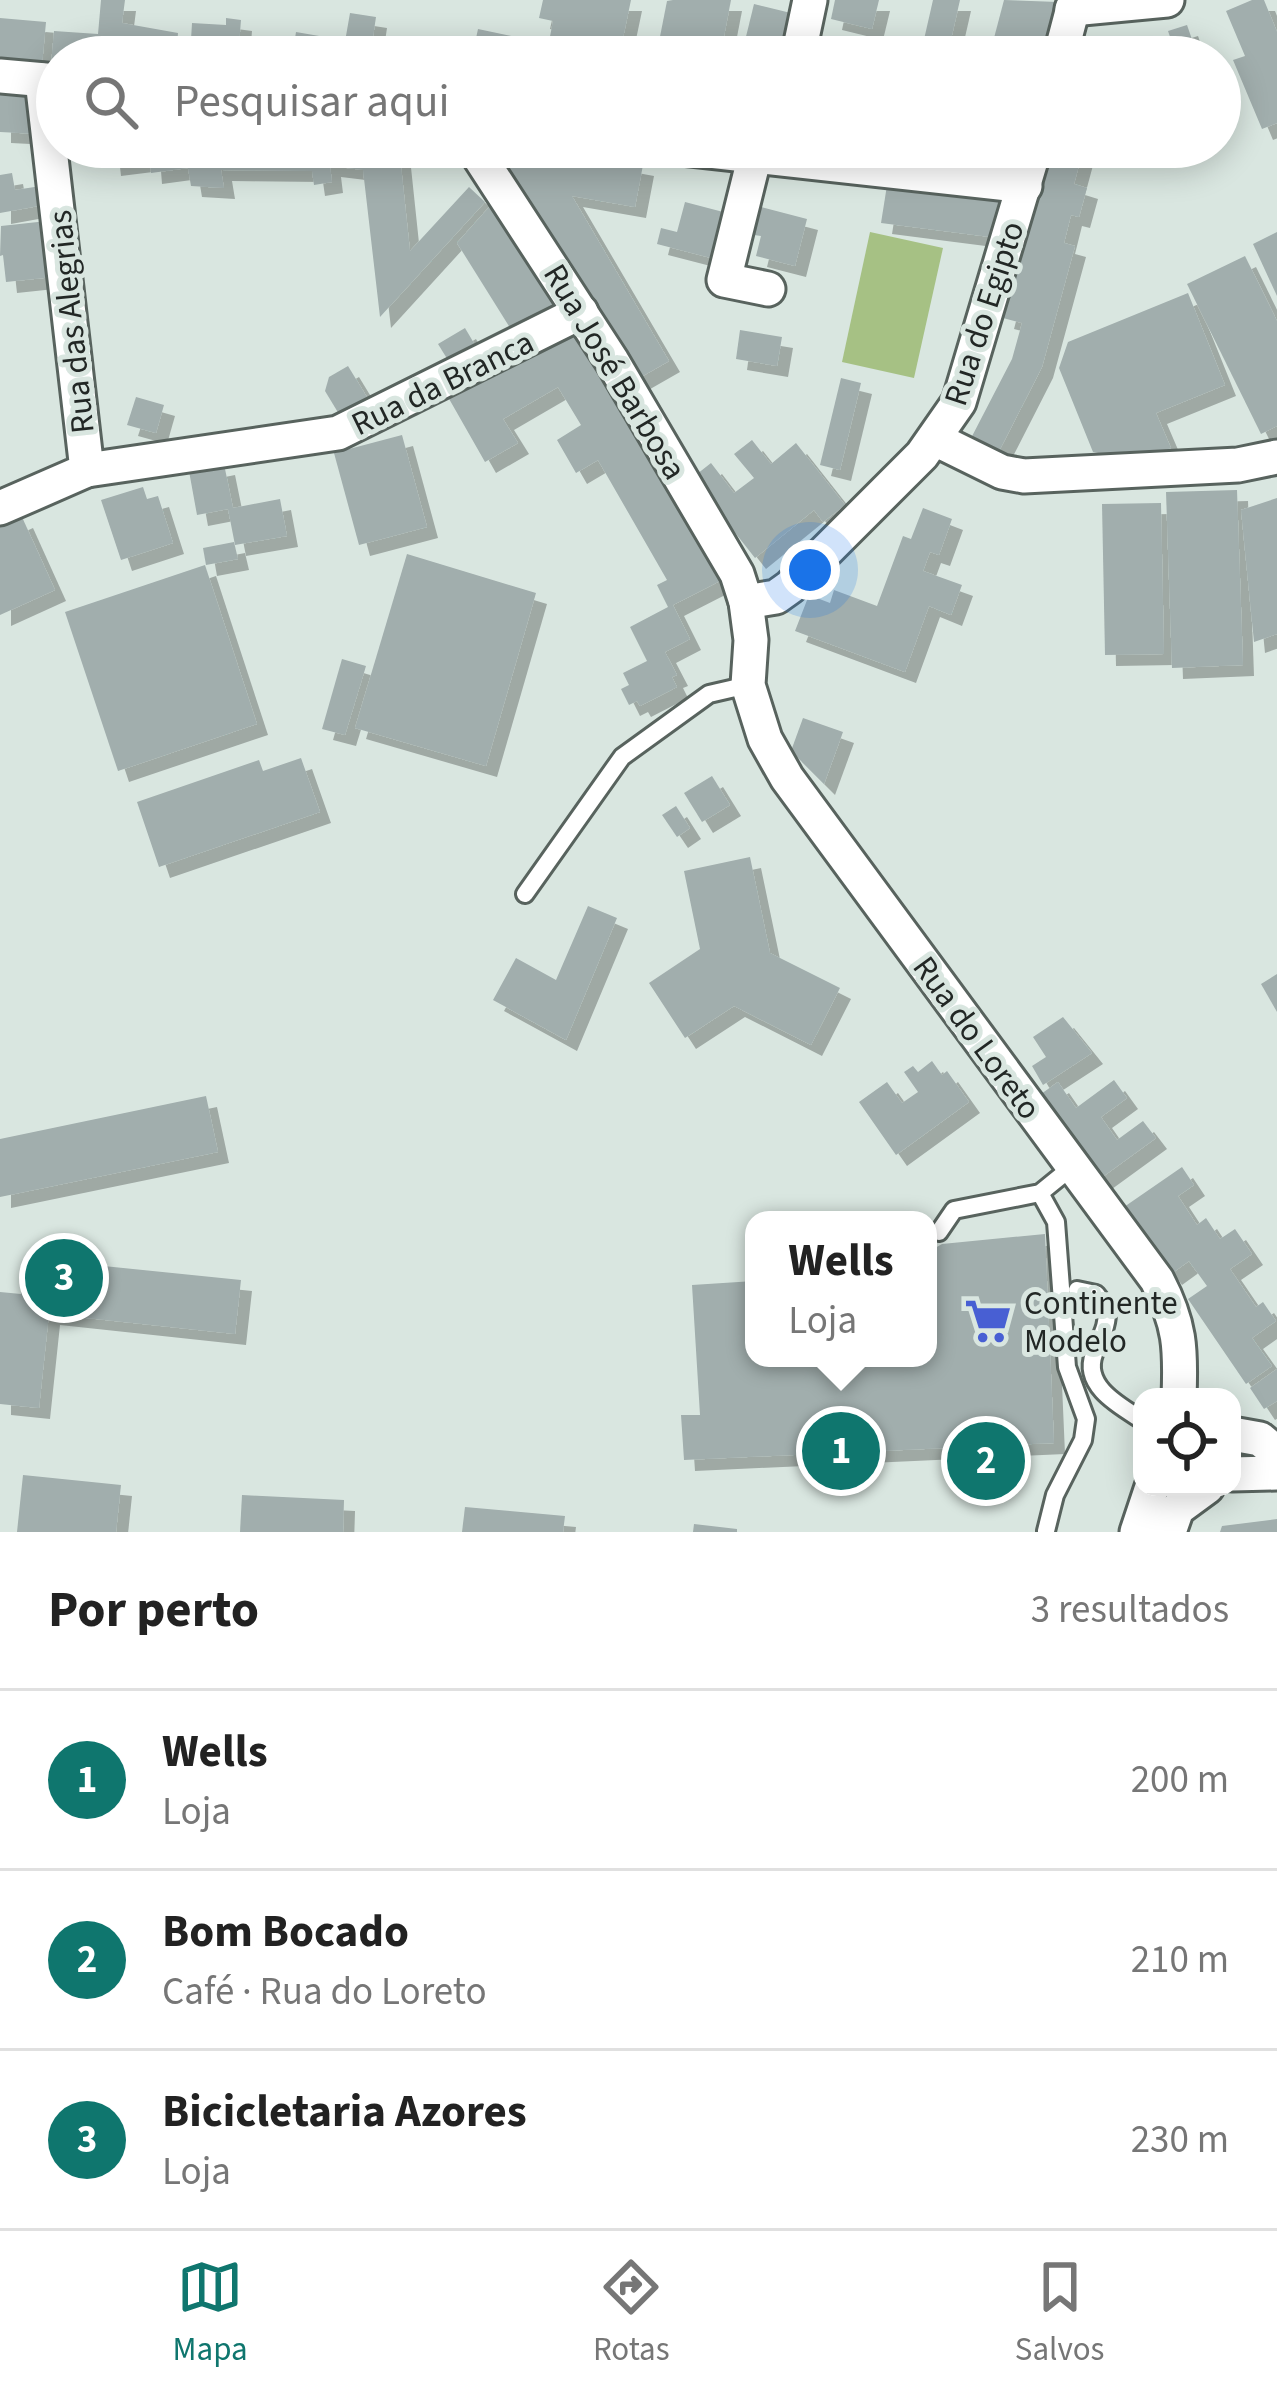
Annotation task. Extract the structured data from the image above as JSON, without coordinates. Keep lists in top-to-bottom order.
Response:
{
  "streets": {
    "street": [
      "Rua do Egipto",
      "Rua das Alegrias",
      "Rua José Barbosa",
      "Rua da Branca",
      "Rua do Loreto"
    ]
  },
  "crossings": [
    ["Rua do Egipto", "Rua José Barbosa"],
    ["Rua do Egipto", "Rua do Loreto"],
    ["Rua das Alegrias", "Rua da Branca"],
    ["Rua José Barbosa", "Rua da Branca"],
    ["Rua José Barbosa", "Rua do Loreto"]
  ],
  "places": {
    "supermarket": ["Continente Modelo"]
  },
  "page": {
    "search": "Pesquisar aqui",
    "popup": ["Wells", "Loja"],
    "pins": ["3", "1", "2"],
    "heading": ["Por perto", "3 resultados"],
    "list": [
      {
        "mark": "1",
        "name": "Wells",
        "note": "Loja",
        "value": "200 m"
      },
      {
        "mark": "2",
        "name": "Bom Bocado",
        "note": "Café · Rua do Loreto",
        "value": "210 m"
      },
      {
        "mark": "3",
        "name": "Bicicletaria Azores",
        "note": "Loja",
        "value": "230 m"
      }
    ],
    "nav": ["Mapa", "Rotas", "Salvos"]
  }
}
